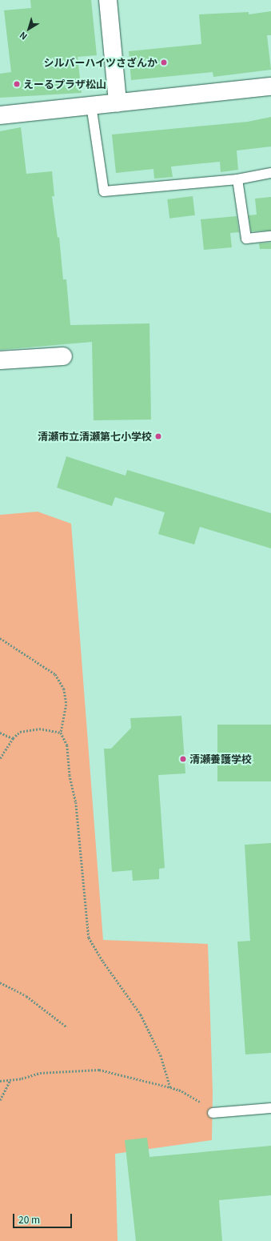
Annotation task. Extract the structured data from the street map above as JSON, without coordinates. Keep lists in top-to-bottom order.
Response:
{
  "places": [
    "シルバーハイツさざんか",
    "えーるプラザ松山",
    "清瀬市立清瀬第七小学校",
    "清瀬養護学校"
  ],
  "scale_bar": "20 m",
  "north": "bottom left"
}
